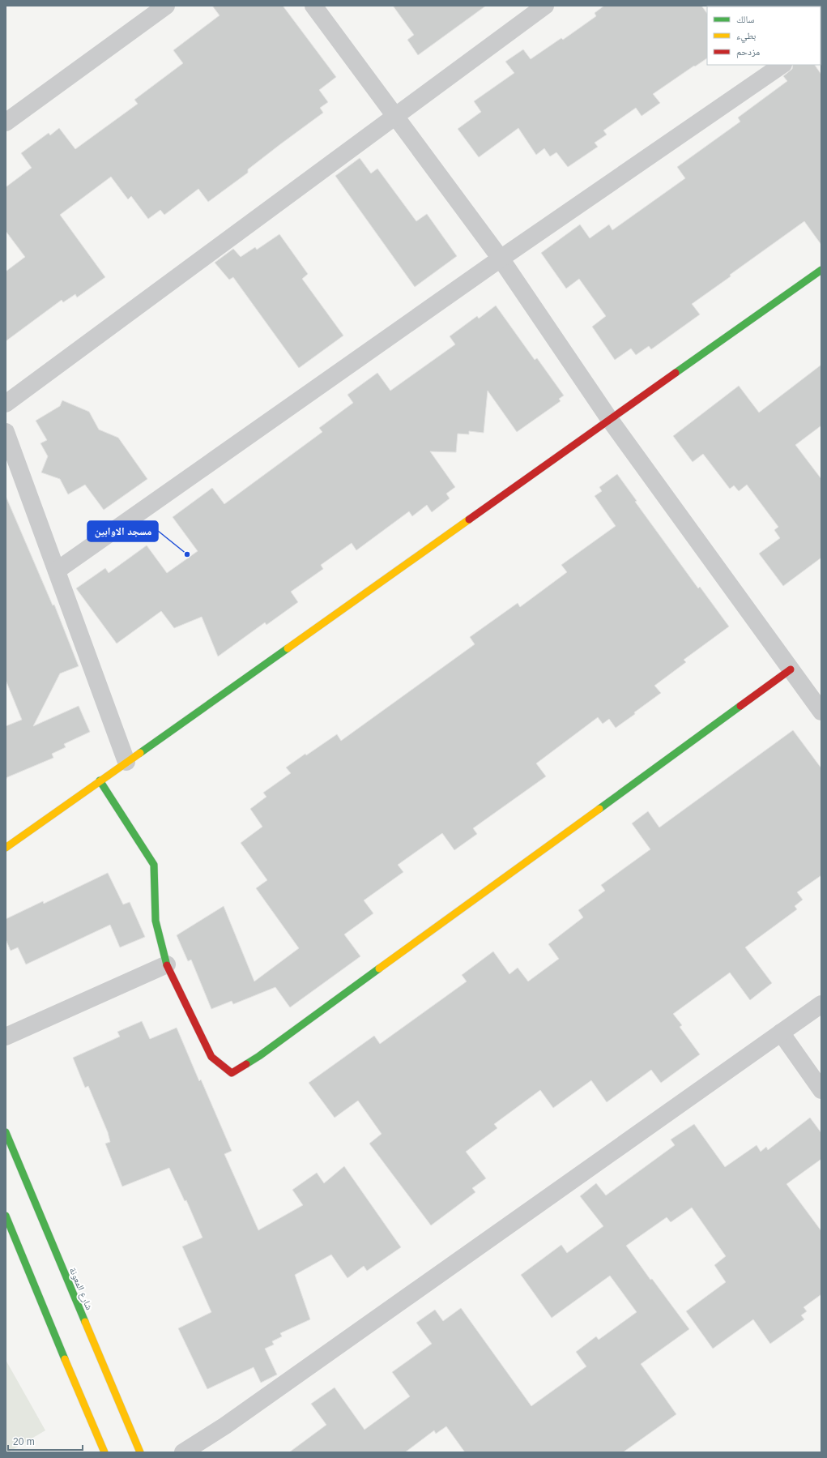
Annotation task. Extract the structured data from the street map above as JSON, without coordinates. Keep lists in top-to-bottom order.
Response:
{
  "streets": {
    "main road": ["شارع المعونة"]
  },
  "places": ["مسجد الاوابين"],
  "legend": ["سالك", "بطيء", "مزدحم"],
  "scale_bar": "20 m"
}
